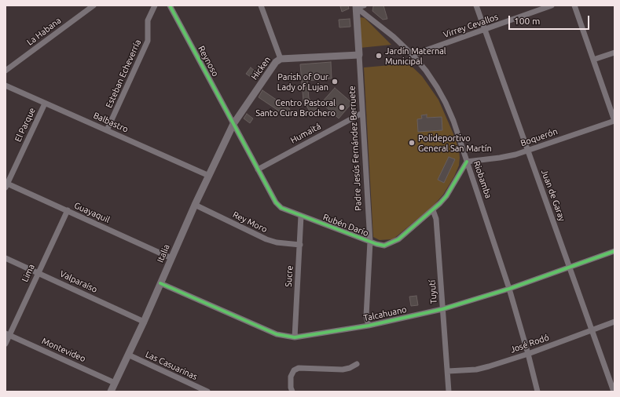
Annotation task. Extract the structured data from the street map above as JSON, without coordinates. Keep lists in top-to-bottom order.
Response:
{
  "streets": {
    "street": [
      "Virrey Cevallos",
      "La Habana",
      "Reynoso",
      "Hicken",
      "Esteban Echeverría",
      "Balbastro",
      "El Parque",
      "Humaitá",
      "Boquerón",
      "Padre Jesús Fernández Berruete",
      "Riobamba",
      "Juan de Garay",
      "Guayaquil",
      "Rey Moro",
      "Rubén Darío",
      "Italia",
      "Lima",
      "Sucre",
      "Valparaíso",
      "Tuyutí",
      "Talcahuano",
      "José Rodó",
      "Montevideo",
      "Las Casuarinas"
    ]
  },
  "crossings": [
    ["Virrey Cevallos", "Riobamba"],
    ["Virrey Cevallos", "Juan de Garay"],
    ["Reynoso", "Hicken"],
    ["Reynoso", "Rubén Darío"],
    ["Reynoso", "Italia"],
    ["Hicken", "Padre Jesús Fernández Berruete"],
    ["Hicken", "Rubén Darío"],
    ["Hicken", "Italia"],
    ["Esteban Echeverría", "Balbastro"],
    ["Balbastro", "El Parque"],
    ["Balbastro", "Italia"],
    ["El Parque", "Guayaquil"],
    ["Humaitá", "Padre Jesús Fernández Berruete"],
    ["Humaitá", "Rubén Darío"],
    ["Boquerón", "Riobamba"],
    ["Boquerón", "Juan de Garay"],
    ["Boquerón", "Rubén Darío"],
    ["Padre Jesús Fernández Berruete", "Riobamba"],
    ["Padre Jesús Fernández Berruete", "Rubén Darío"],
    ["Padre Jesús Fernández Berruete", "Talcahuano"],
    ["Riobamba", "Rubén Darío"],
    ["Riobamba", "Talcahuano"],
    ["Riobamba", "José Rodó"],
    ["Juan de Garay", "Talcahuano"],
    ["Juan de Garay", "José Rodó"],
    ["Guayaquil", "Italia"],
    ["Guayaquil", "Lima"],
    ["Rey Moro", "Italia"],
    ["Rey Moro", "Sucre"],
    ["Rubén Darío", "Italia"],
    ["Rubén Darío", "Sucre"],
    ["Rubén Darío", "Tuyutí"],
    ["Italia", "Valparaíso"],
    ["Italia", "Talcahuano"],
    ["Italia", "Montevideo"],
    ["Italia", "Las Casuarinas"],
    ["Lima", "Valparaíso"],
    ["Lima", "Montevideo"],
    ["Sucre", "Talcahuano"],
    ["Tuyutí", "Talcahuano"],
    ["Tuyutí", "José Rodó"]
  ],
  "places": [
    "Jardín Maternal Municipal",
    "Parish of Our Lady of Lujan",
    "Centro Pastoral Santo Cura Brochero",
    "Polideportivo General San Martín"
  ],
  "scale_bar": "100 m"
}
